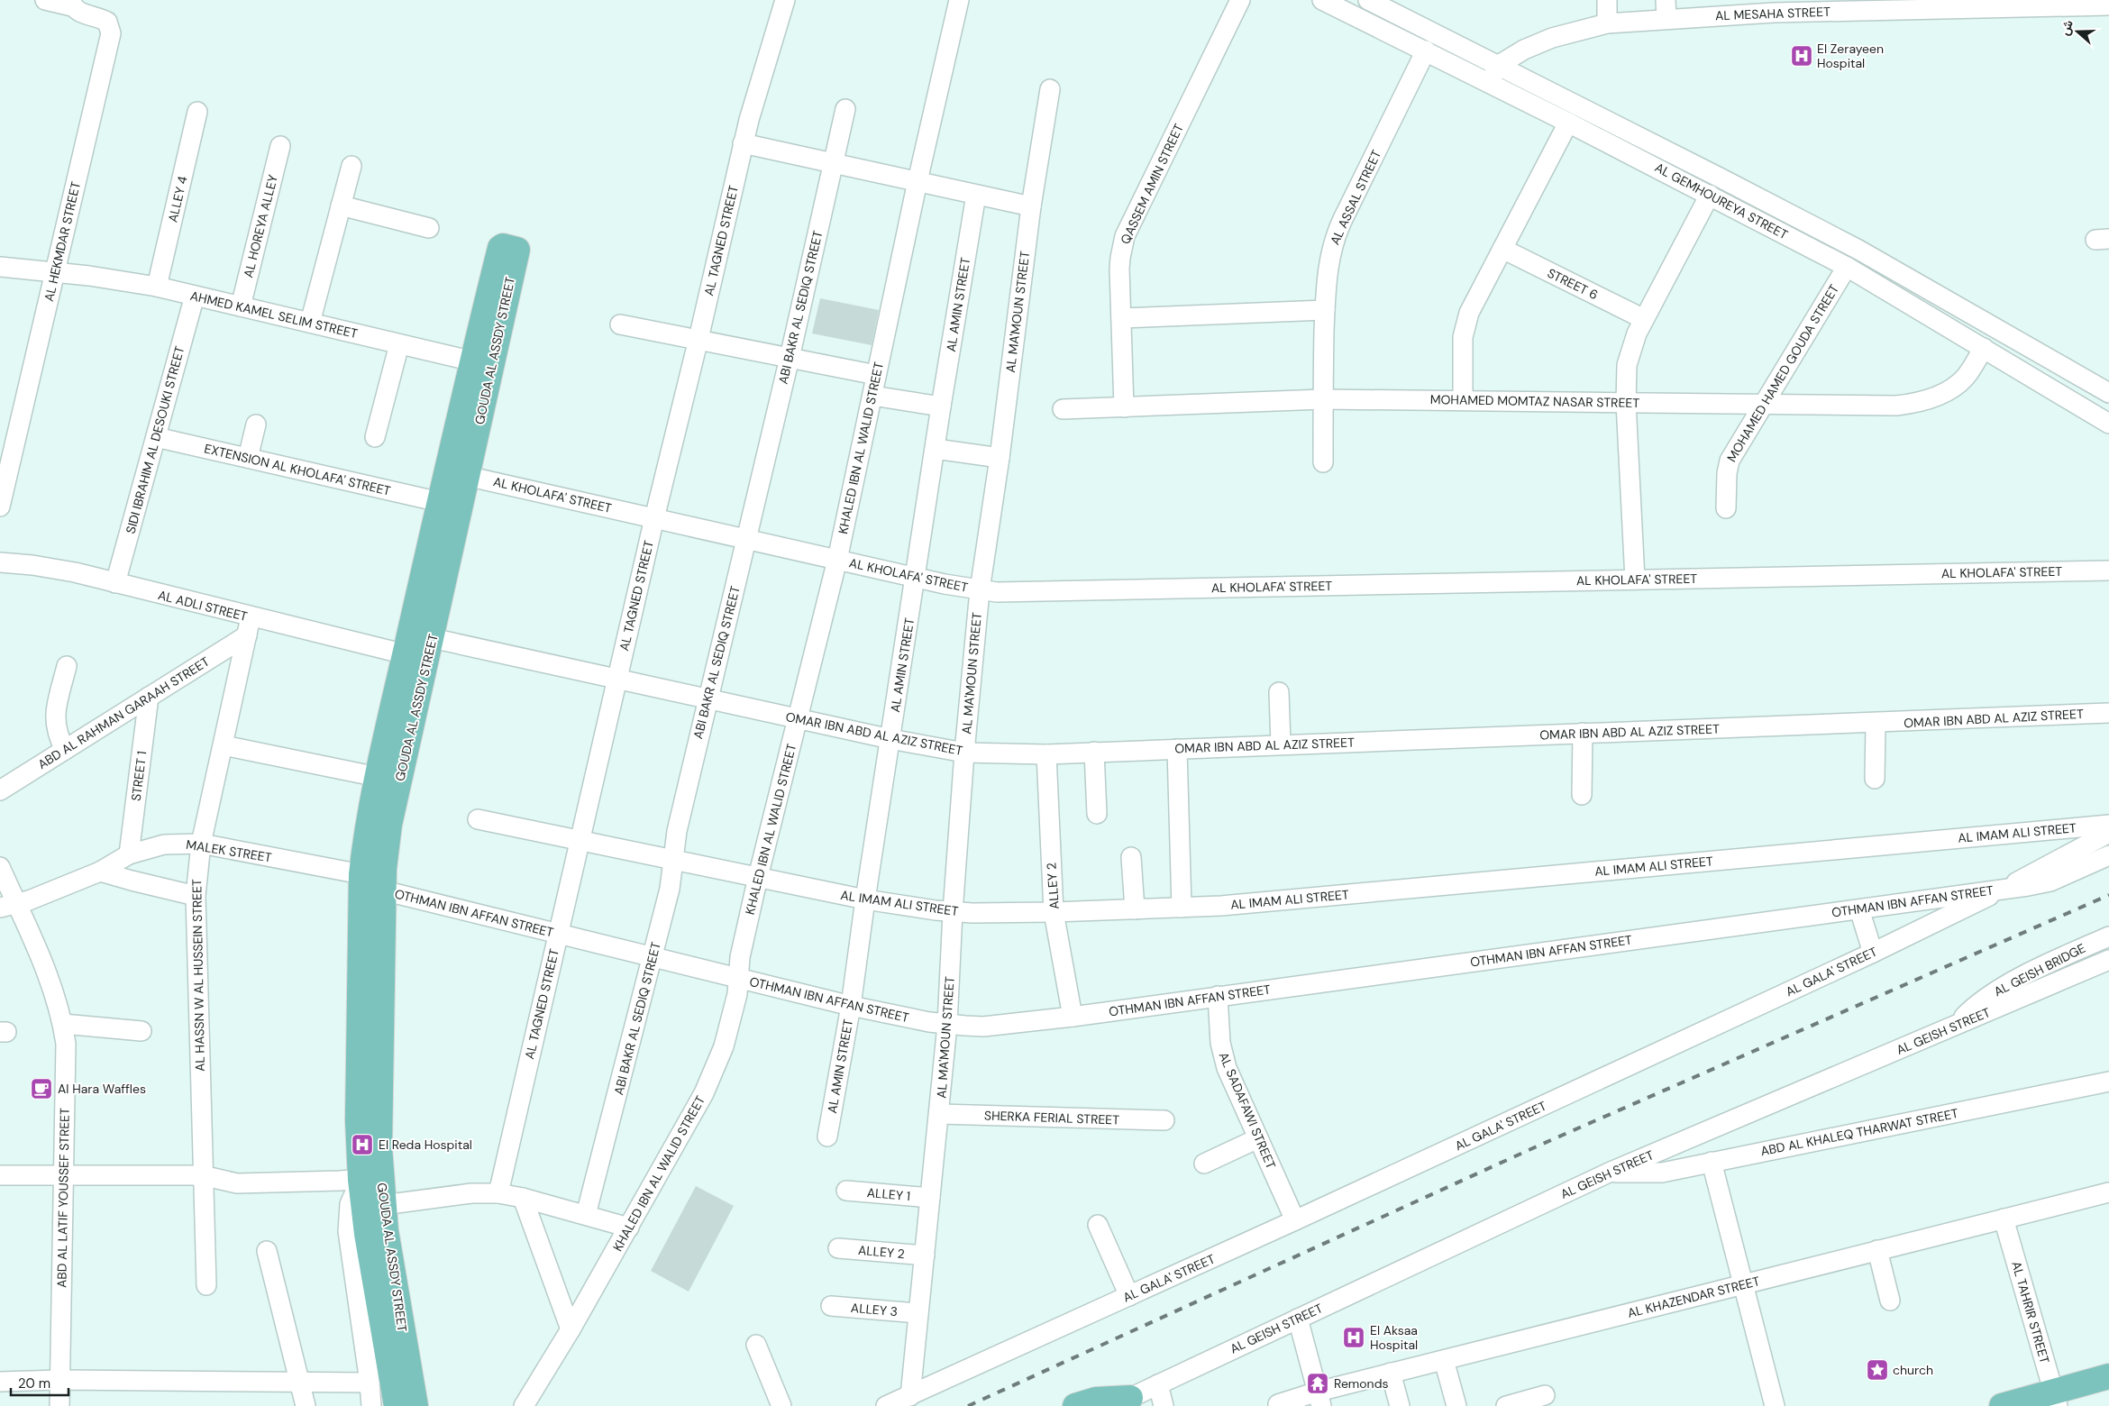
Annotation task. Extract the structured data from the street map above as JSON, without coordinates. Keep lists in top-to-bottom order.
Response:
{
  "streets": {
    "main road": ["GOUDA AL ASSDY STREET"],
    "street": [
      "AL MESAHA STREET",
      "QASSEM AMIN STREET",
      "AL ASSAL STREET",
      "ALLEY 4",
      "AL GEMHOUREYA STREET",
      "AL HOREYA ALLEY",
      "AL TAGNED STREET",
      "AL HEKMDAR STREET",
      "STREET 6",
      "AL AMIN STREET",
      "ABI BAKR AL SEDIQ STREET",
      "AL MA'MOUN STREET",
      "AHMED KAMEL SELIM STREET",
      "MOHAMED HAMED GOUDA STREET",
      "MOHAMED MOMTAZ NASAR STREET",
      "SIDI IBRAHIM AL DESOUKI STREET",
      "KHALED IBN AL WALID STREET",
      "EXTENSION AL KHOLAFA' STREET",
      "AL KHOLAFA' STREET",
      "AL ADLI STREET",
      "ABD AL RAHMAN GARAAH STREET",
      "OMAR IBN ABD AL AZIZ STREET",
      "STREET 1",
      "AL IMAM ALI STREET",
      "MALEK STREET",
      "ALLEY 2",
      "OTHMAN IBN AFFAN STREET",
      "AL GEISH BRIDGE",
      "AL GALA' STREET",
      "AL HASSN W AL HUSSEIN STREET",
      "AL GEISH STREET",
      "AL SADAFAWI STREET",
      "SHERKA FERIAL STREET",
      "ABD AL KHALEQ THARWAT STREET",
      "ALLEY 1",
      "ABD AL LATIF YOUSSEF STREET",
      "AL KHAZENDAR STREET",
      "ALLEY 3",
      "AL TAHRIR STREET"
    ]
  },
  "crossings": [
    ["AL MESAHA STREET", "AL GEMHOUREYA STREET"],
    ["QASSEM AMIN STREET", "MOHAMED MOMTAZ NASAR STREET"],
    ["AL ASSAL STREET", "AL GEMHOUREYA STREET"],
    ["AL ASSAL STREET", "MOHAMED MOMTAZ NASAR STREET"],
    ["ALLEY 4", "AHMED KAMEL SELIM STREET"],
    ["AL GEMHOUREYA STREET", "MOHAMED HAMED GOUDA STREET"],
    ["AL GEMHOUREYA STREET", "MOHAMED MOMTAZ NASAR STREET"],
    ["AL HOREYA ALLEY", "AHMED KAMEL SELIM STREET"],
    ["AL TAGNED STREET", "AL KHOLAFA' STREET"],
    ["AL TAGNED STREET", "OMAR IBN ABD AL AZIZ STREET"],
    ["AL TAGNED STREET", "AL IMAM ALI STREET"],
    ["AL TAGNED STREET", "OTHMAN IBN AFFAN STREET"],
    ["AL HEKMDAR STREET", "AHMED KAMEL SELIM STREET"],
    ["AL AMIN STREET", "AL KHOLAFA' STREET"],
    ["AL AMIN STREET", "OMAR IBN ABD AL AZIZ STREET"],
    ["AL AMIN STREET", "AL IMAM ALI STREET"],
    ["AL AMIN STREET", "OTHMAN IBN AFFAN STREET"],
    ["ABI BAKR AL SEDIQ STREET", "AL KHOLAFA' STREET"],
    ["ABI BAKR AL SEDIQ STREET", "OMAR IBN ABD AL AZIZ STREET"],
    ["ABI BAKR AL SEDIQ STREET", "AL IMAM ALI STREET"],
    ["ABI BAKR AL SEDIQ STREET", "OTHMAN IBN AFFAN STREET"],
    ["AL MA'MOUN STREET", "AL KHOLAFA' STREET"],
    ["AL MA'MOUN STREET", "OMAR IBN ABD AL AZIZ STREET"],
    ["AL MA'MOUN STREET", "AL IMAM ALI STREET"],
    ["AL MA'MOUN STREET", "ALLEY 2"],
    ["AL MA'MOUN STREET", "OTHMAN IBN AFFAN STREET"],
    ["AL MA'MOUN STREET", "AL GALA' STREET"],
    ["AL MA'MOUN STREET", "SHERKA FERIAL STREET"],
    ["AL MA'MOUN STREET", "ALLEY 1"],
    ["AL MA'MOUN STREET", "ALLEY 3"],
    ["AHMED KAMEL SELIM STREET", "GOUDA AL ASSDY STREET"],
    ["AHMED KAMEL SELIM STREET", "SIDI IBRAHIM AL DESOUKI STREET"],
    ["GOUDA AL ASSDY STREET", "EXTENSION AL KHOLAFA' STREET"],
    ["GOUDA AL ASSDY STREET", "AL KHOLAFA' STREET"],
    ["GOUDA AL ASSDY STREET", "AL ADLI STREET"],
    ["GOUDA AL ASSDY STREET", "OMAR IBN ABD AL AZIZ STREET"],
    ["GOUDA AL ASSDY STREET", "MALEK STREET"],
    ["GOUDA AL ASSDY STREET", "OTHMAN IBN AFFAN STREET"],
    ["MOHAMED HAMED GOUDA STREET", "MOHAMED MOMTAZ NASAR STREET"],
    ["SIDI IBRAHIM AL DESOUKI STREET", "EXTENSION AL KHOLAFA' STREET"],
    ["SIDI IBRAHIM AL DESOUKI STREET", "AL ADLI STREET"],
    ["KHALED IBN AL WALID STREET", "AL KHOLAFA' STREET"],
    ["KHALED IBN AL WALID STREET", "OMAR IBN ABD AL AZIZ STREET"],
    ["KHALED IBN AL WALID STREET", "AL IMAM ALI STREET"],
    ["KHALED IBN AL WALID STREET", "OTHMAN IBN AFFAN STREET"],
    ["AL ADLI STREET", "ABD AL RAHMAN GARAAH STREET"],
    ["AL ADLI STREET", "AL HASSN W AL HUSSEIN STREET"],
    ["ABD AL RAHMAN GARAAH STREET", "STREET 1"],
    ["ABD AL RAHMAN GARAAH STREET", "AL HASSN W AL HUSSEIN STREET"],
    ["OMAR IBN ABD AL AZIZ STREET", "ALLEY 2"],
    ["STREET 1", "MALEK STREET"],
    ["AL IMAM ALI STREET", "ALLEY 2"],
    ["MALEK STREET", "AL HASSN W AL HUSSEIN STREET"],
    ["MALEK STREET", "ABD AL LATIF YOUSSEF STREET"],
    ["ALLEY 2", "OTHMAN IBN AFFAN STREET"],
    ["OTHMAN IBN AFFAN STREET", "AL GALA' STREET"],
    ["OTHMAN IBN AFFAN STREET", "AL SADAFAWI STREET"],
    ["AL GEISH BRIDGE", "AL GEISH STREET"],
    ["AL GALA' STREET", "AL SADAFAWI STREET"],
    ["AL GEISH STREET", "ABD AL KHALEQ THARWAT STREET"],
    ["AL KHAZENDAR STREET", "AL TAHRIR STREET"]
  ],
  "places": {
    "hospital": ["El Zerayeen Hospital", "El Reda Hospital", "El Aksaa Hospital"],
    "cafe": ["Al Hara Waffles"],
    "place": ["church"],
    "temple": ["Remonds"]
  },
  "scale_bar": "20 m",
  "north": "left"
}
